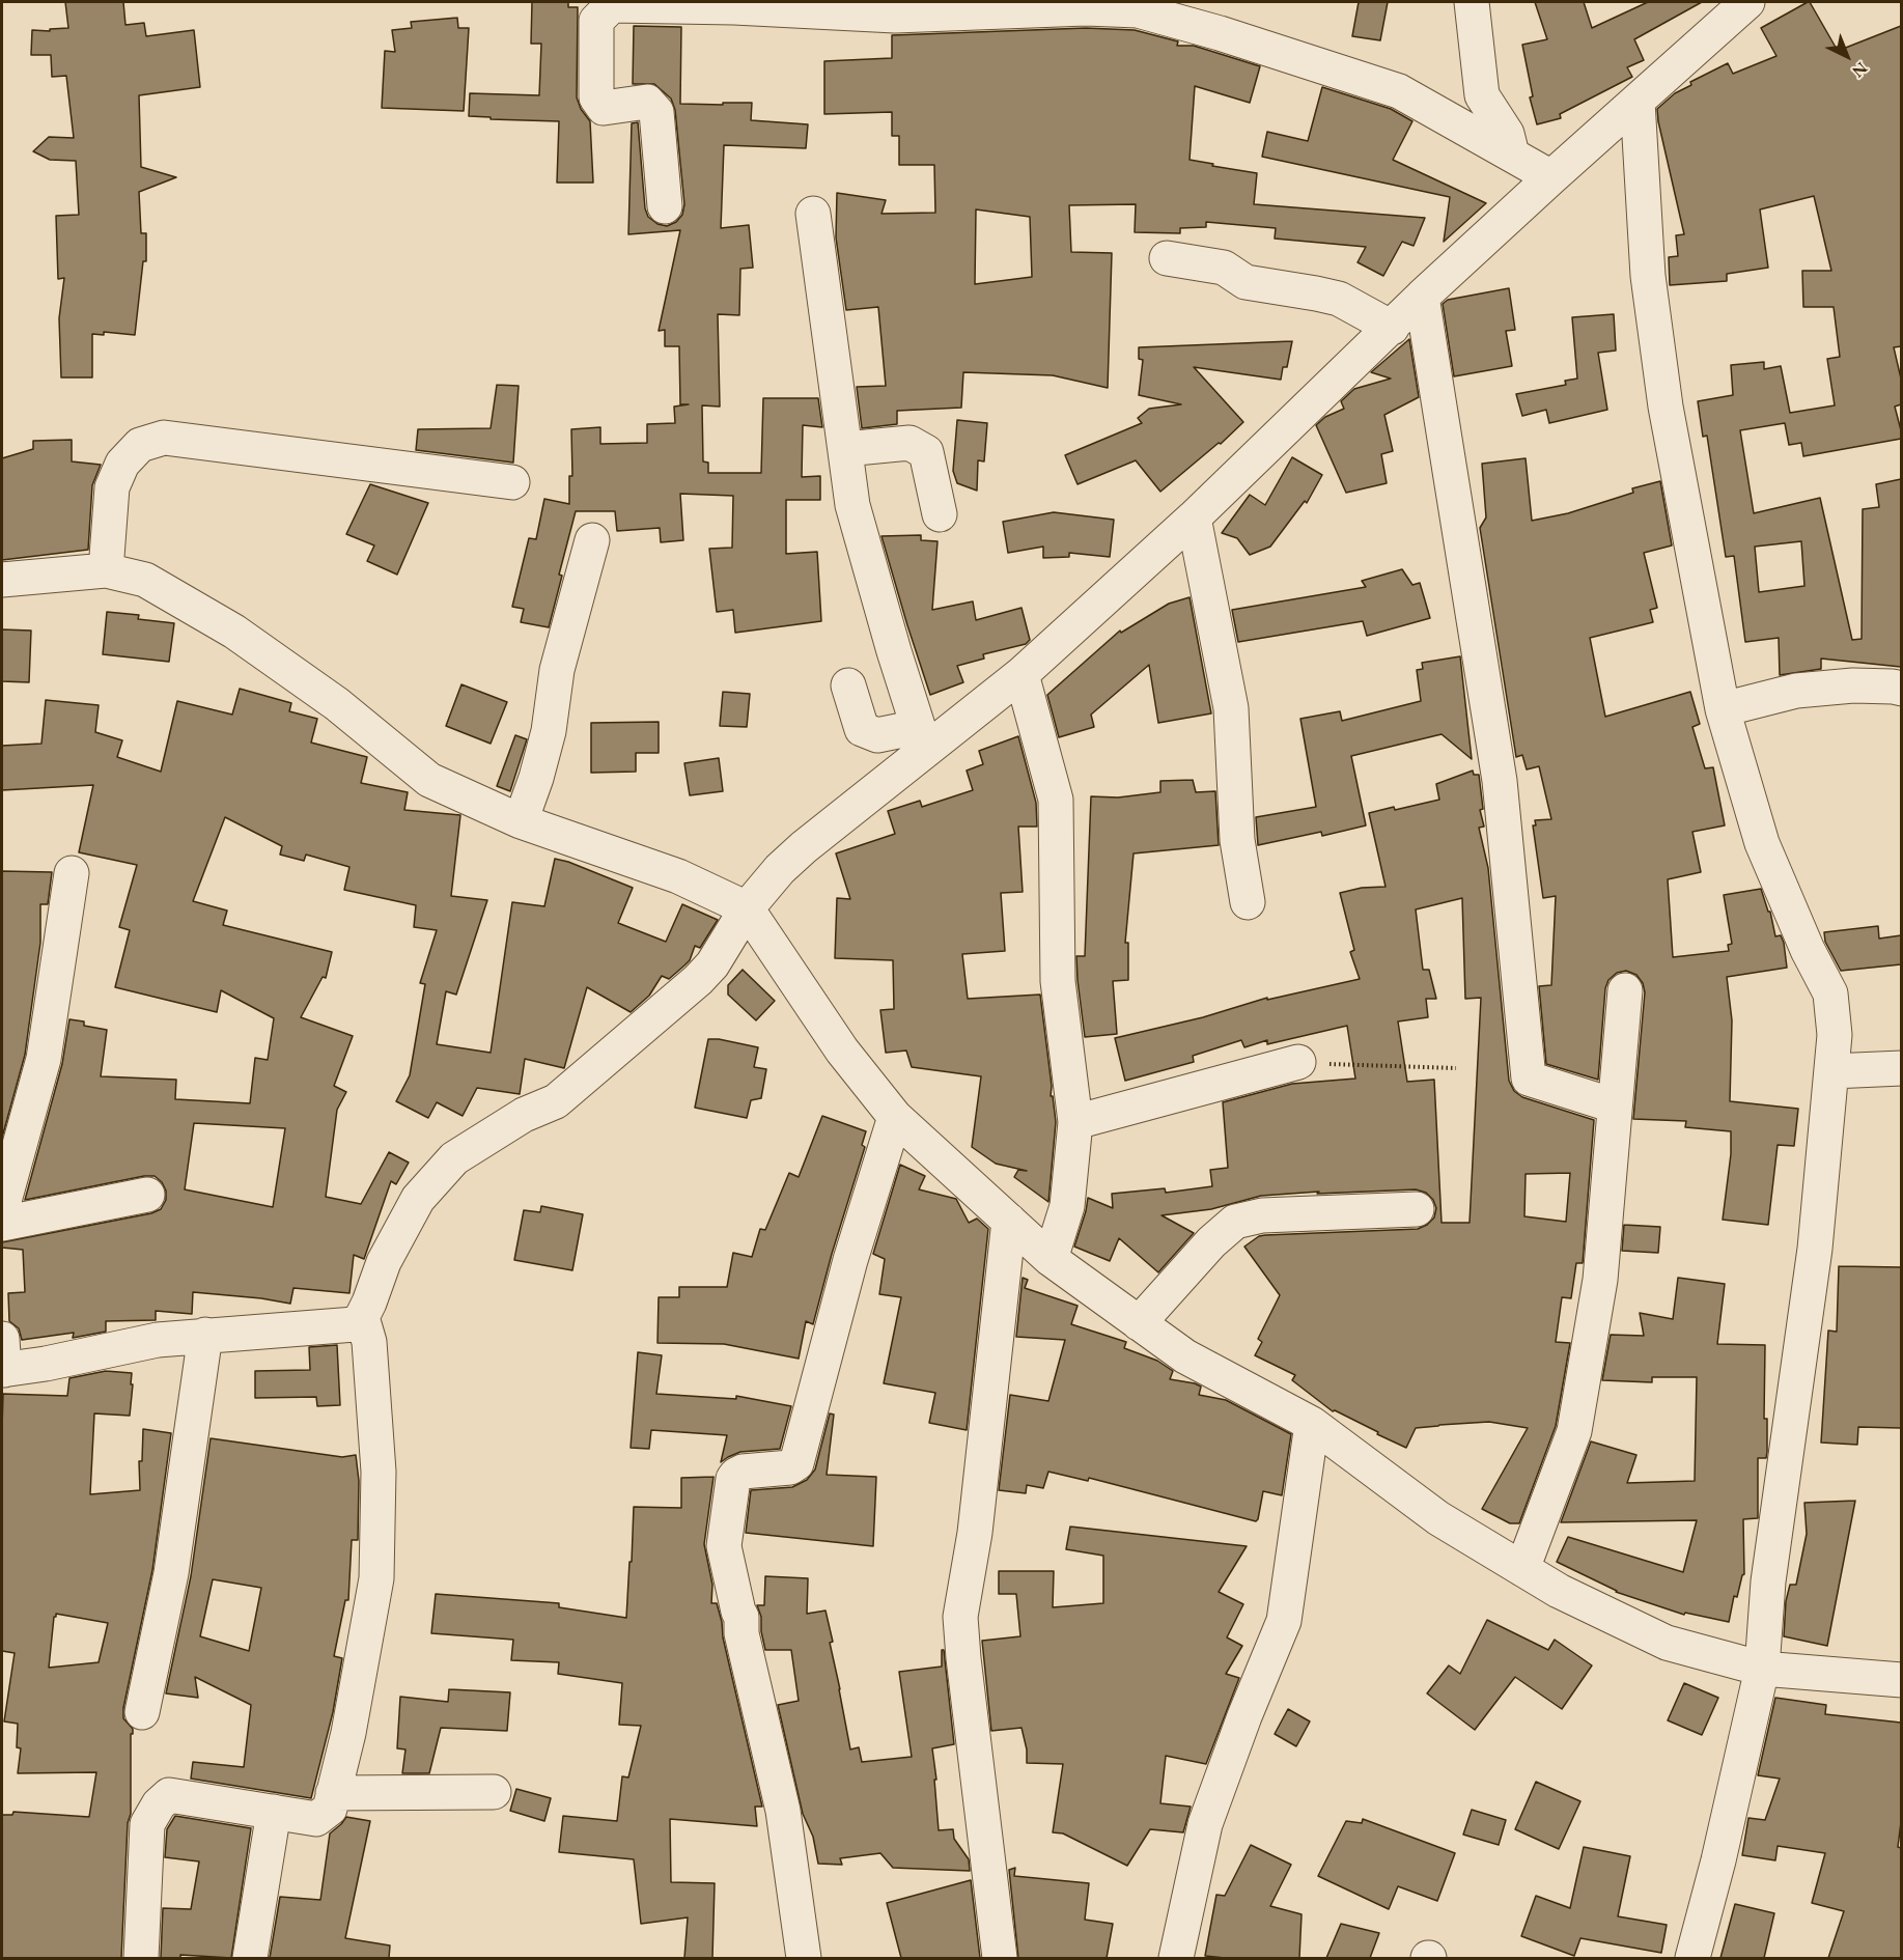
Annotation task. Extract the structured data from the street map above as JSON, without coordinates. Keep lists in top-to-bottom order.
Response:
{
  "north": "bottom right"
}
